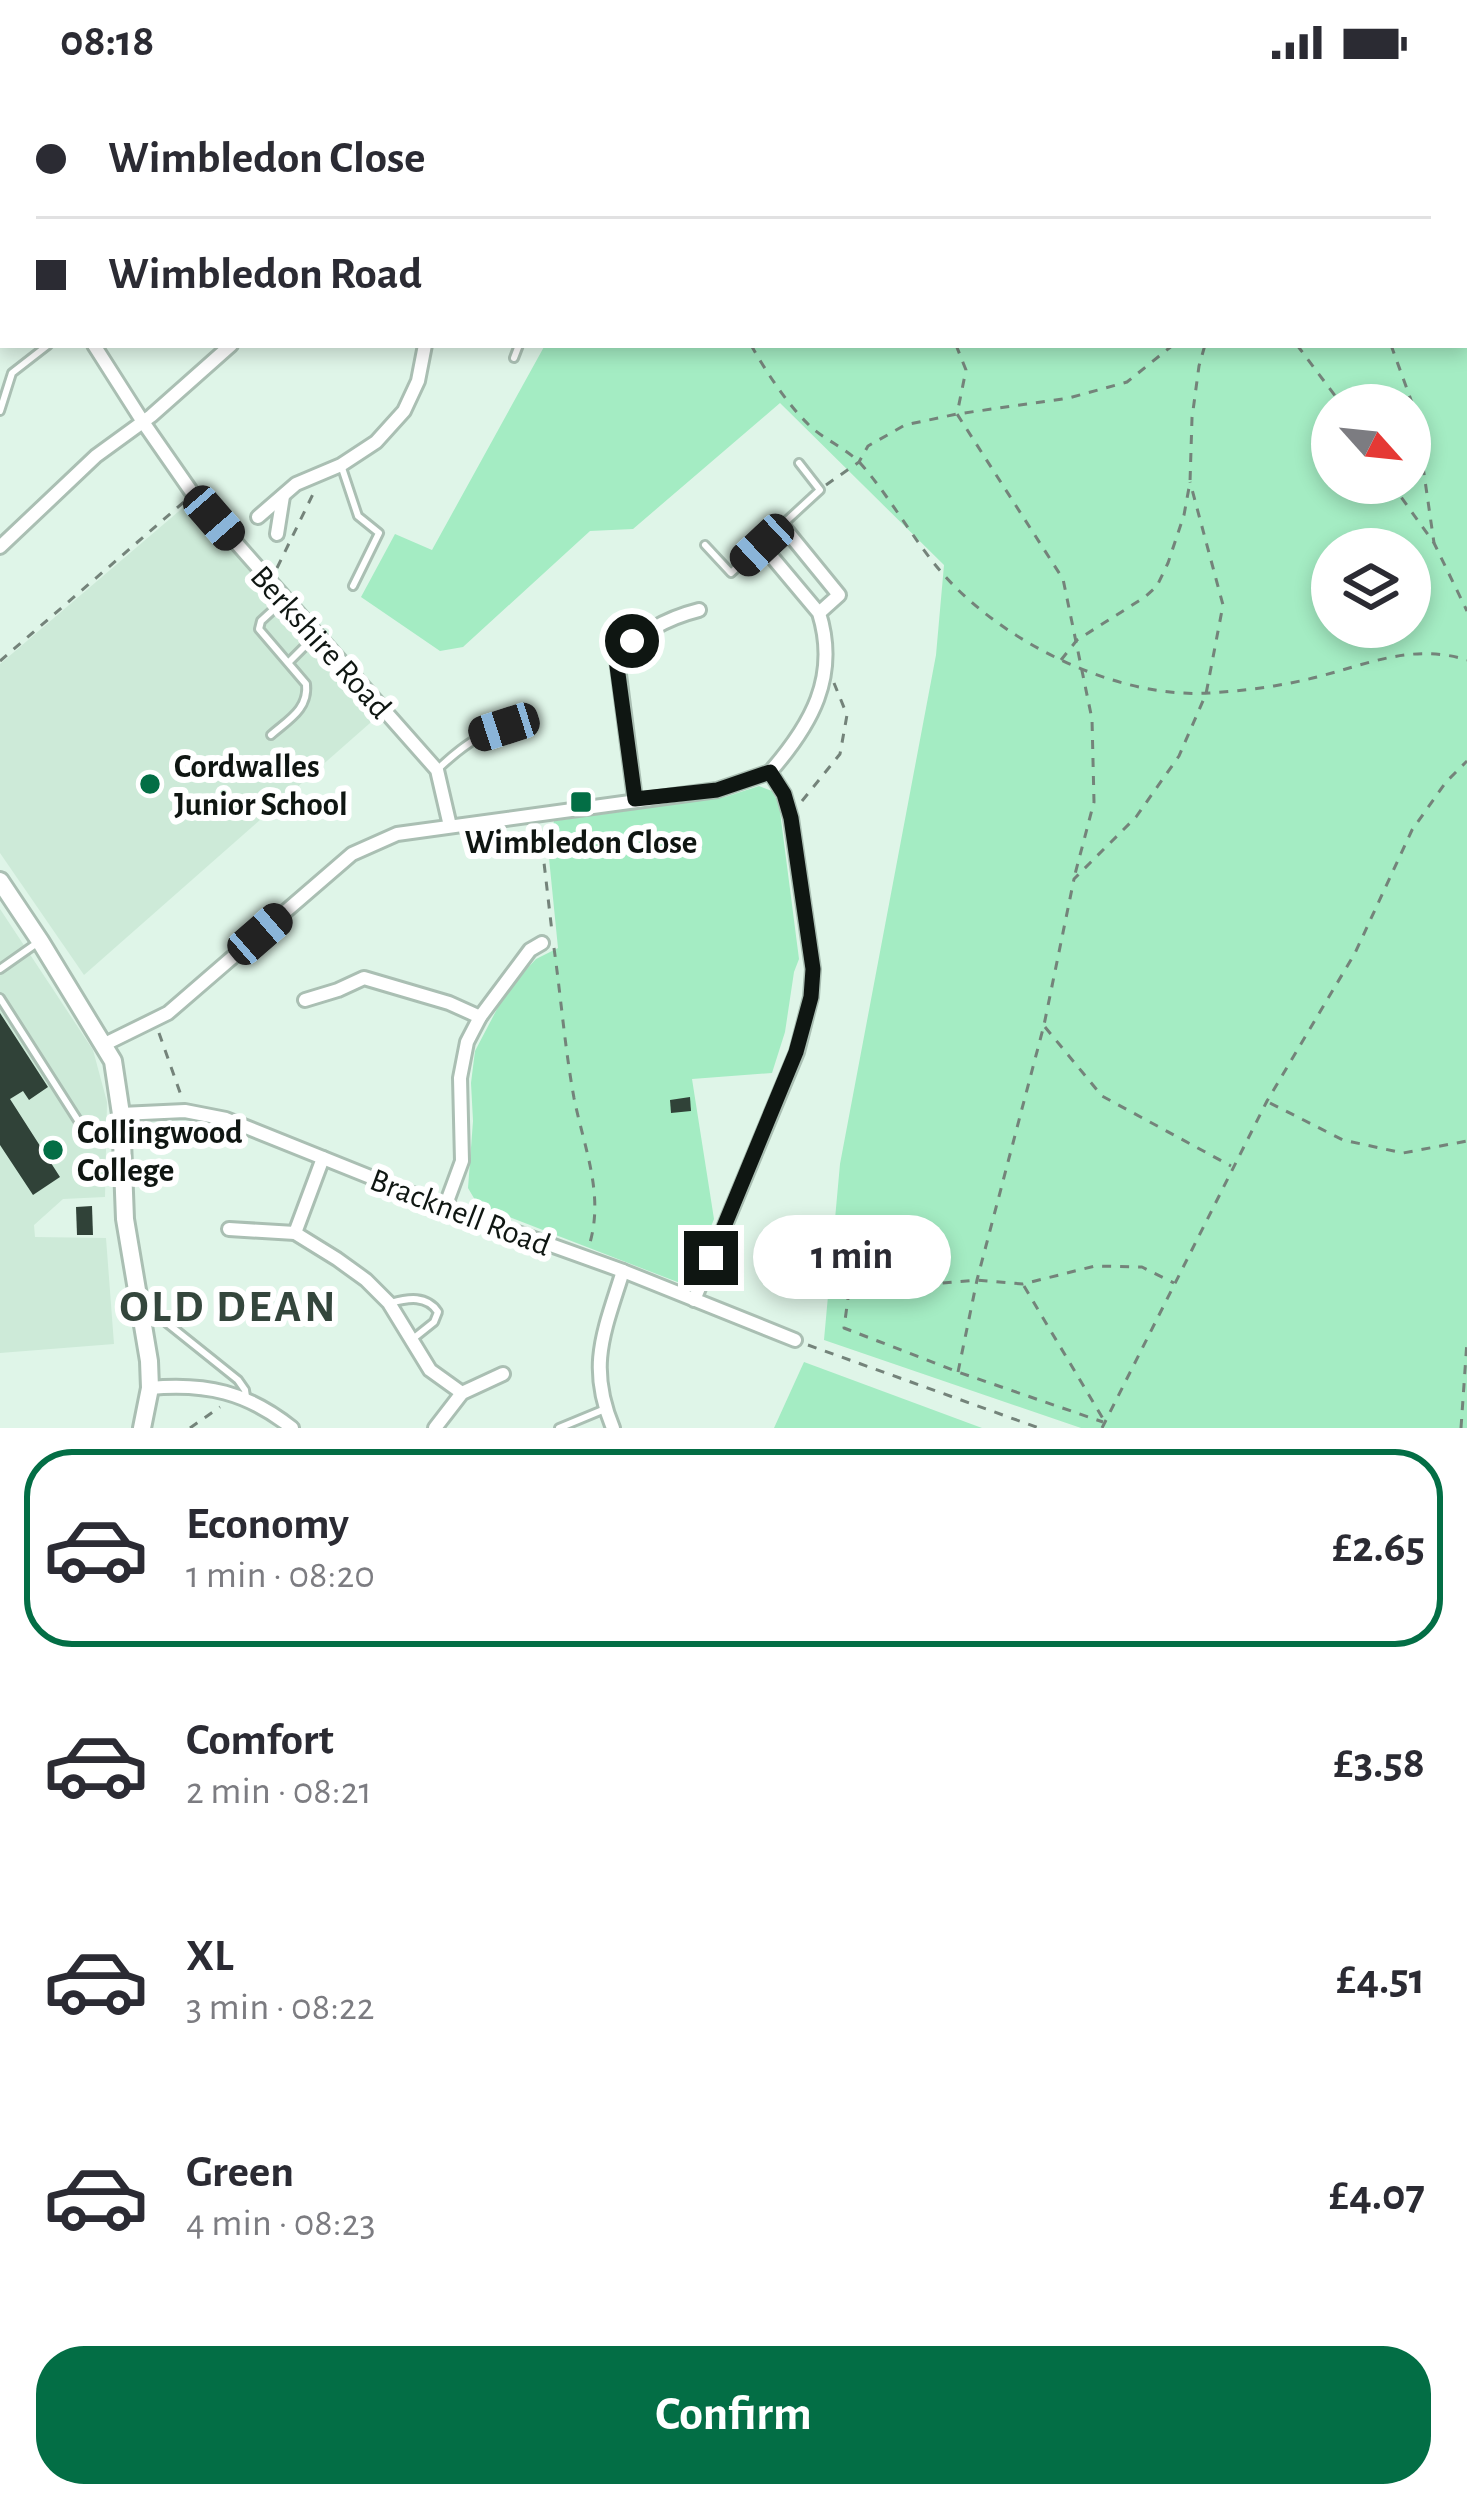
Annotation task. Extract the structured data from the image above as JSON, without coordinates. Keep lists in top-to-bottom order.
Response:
{
  "streets": {
    "street": ["Berkshire Road", "Bracknell Road"]
  },
  "districts": ["OLD DEAN"],
  "places": {
    "other": ["Cordwalles Junior School", "Collingwood College"],
    "transit": ["Wimbledon Close"]
  },
  "north": "bottom right",
  "page": {
    "status": "08:18",
    "banner": ["Wimbledon Close", "Wimbledon Road"],
    "bubble": "1 min",
    "list": [
      {
        "name": "Economy",
        "note": "1 min · 08:20",
        "value": "£2.65"
      },
      {
        "name": "Comfort",
        "note": "2 min · 08:21",
        "value": "£3.58"
      },
      {
        "name": "XL",
        "note": "3 min · 08:22",
        "value": "£4.51"
      },
      {
        "name": "Green",
        "note": "4 min · 08:23",
        "value": "£4.07"
      }
    ],
    "buttons": "Confirm"
  }
}
